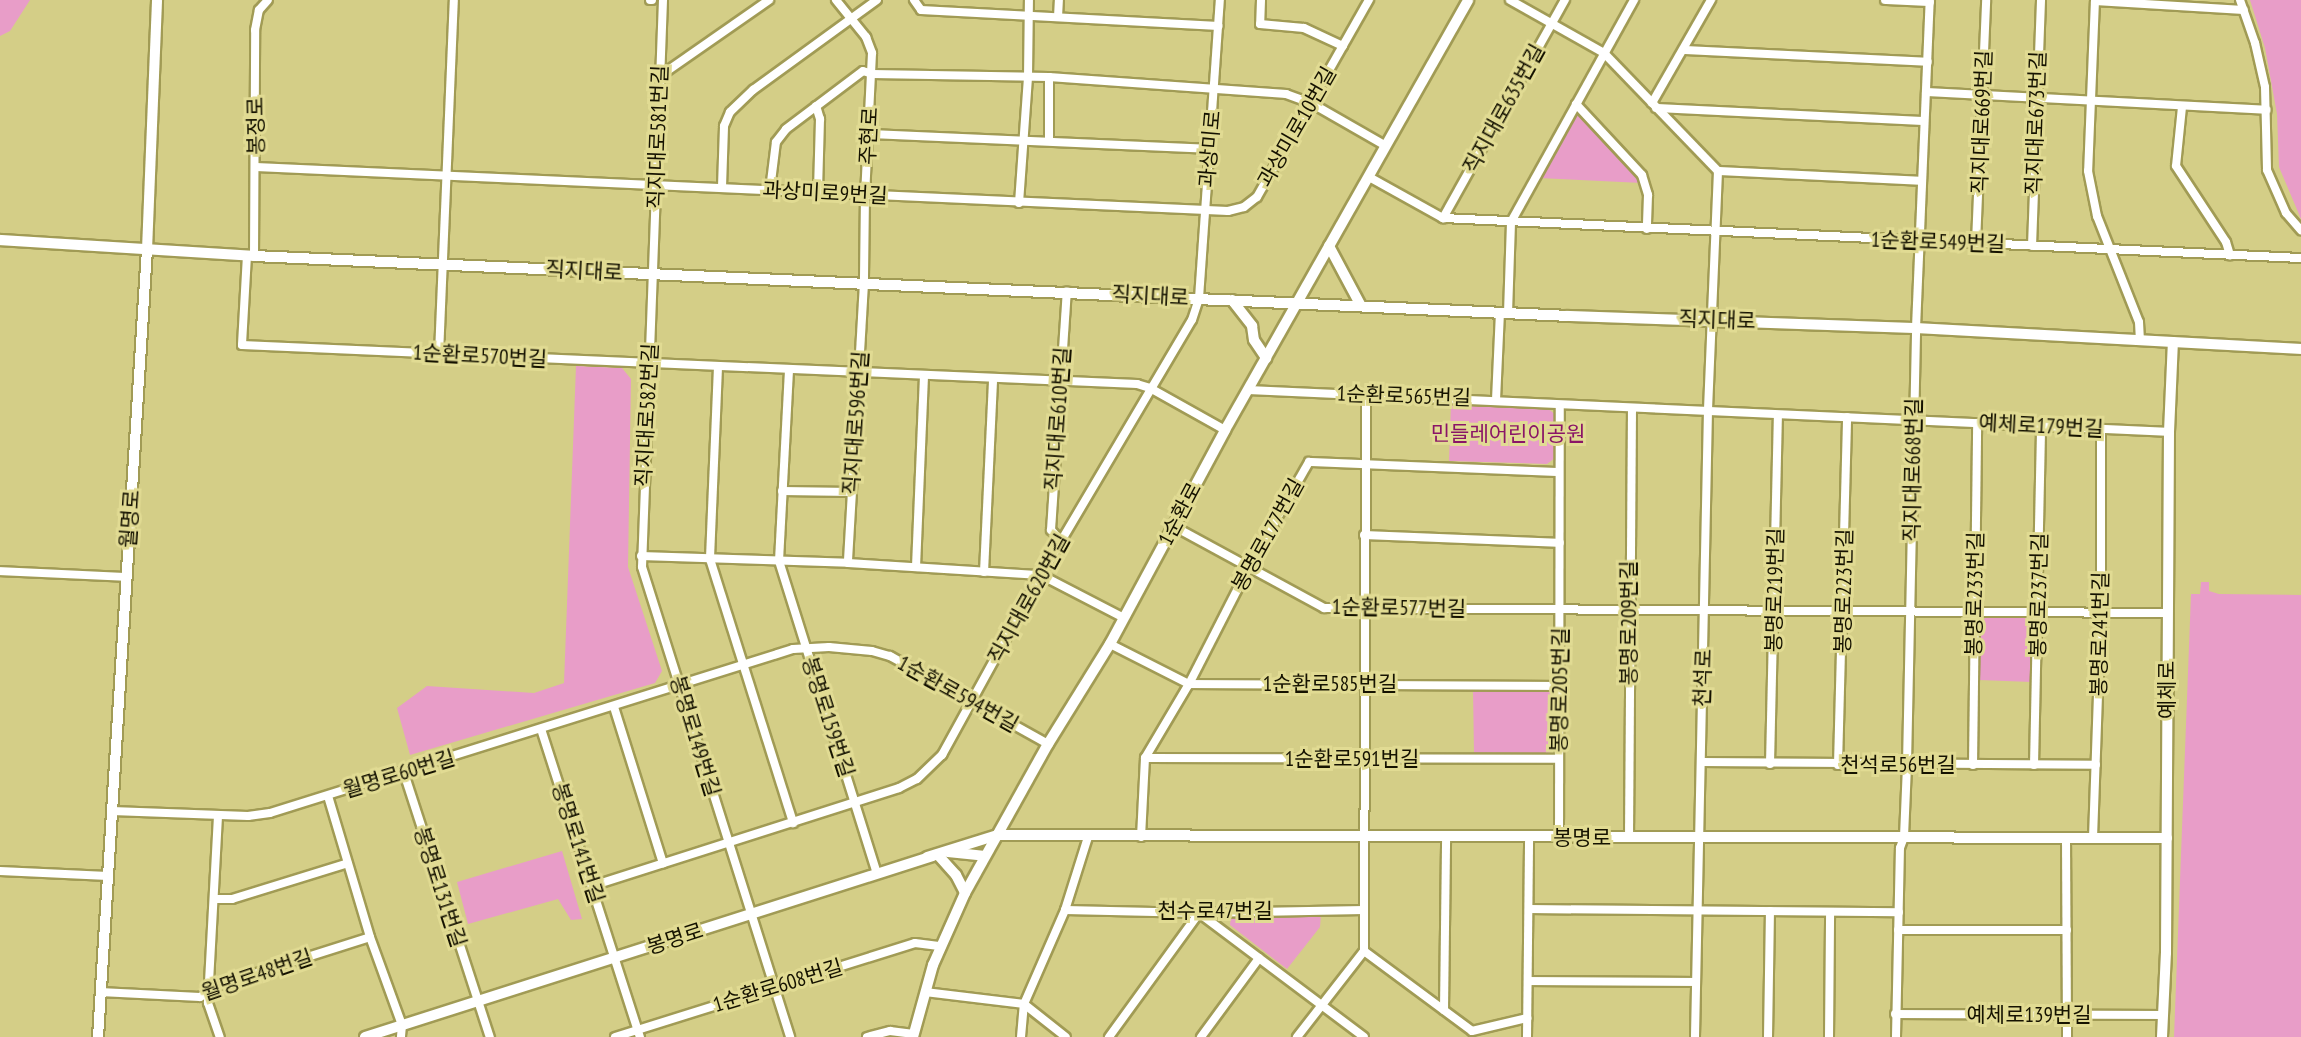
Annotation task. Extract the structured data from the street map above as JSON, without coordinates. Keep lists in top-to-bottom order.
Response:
{
  "streets": {
    "street": [
      "직지대로635번길",
      "직지대로669번길",
      "직지대로673번길",
      "봉정로",
      "과상미로10번길",
      "주현로",
      "직지대로581번길",
      "과상미로",
      "과상미로9번길",
      "1순환로549번길",
      "직지대로",
      "1순환로570번길",
      "1순환로565번길",
      "직지대로582번길",
      "직지대로610번길",
      "직지대로596번길",
      "예체로179번길",
      "직지대로668번길",
      "1순환로",
      "월명로",
      "봉명로177번길",
      "봉명로219번길",
      "봉명로223번길",
      "봉명로233번길",
      "봉명로237번길",
      "직지대로620번길",
      "1순환로577번길",
      "봉명로209번길",
      "봉명로241번길",
      "천석로",
      "1순환로585번길",
      "봉명로205번길",
      "예체로",
      "1순환로594번길",
      "봉명로159번길",
      "봉명로149번길",
      "1순환로591번길",
      "천석로56번길",
      "월명로60번길",
      "봉명로",
      "봉명로141번길",
      "봉명로131번길",
      "천수로47번길",
      "월명로48번길",
      "1순환로608번길",
      "예체로139번길"
    ]
  },
  "crossings": [
    ["직지대로635번길", "1순환로549번길"],
    ["직지대로669번길", "1순환로549번길"],
    ["직지대로673번길", "1순환로549번길"],
    ["봉정로", "과상미로9번길"],
    ["봉정로", "직지대로"],
    ["봉정로", "1순환로570번길"],
    ["과상미로10번길", "과상미로"],
    ["과상미로10번길", "과상미로9번길"],
    ["주현로", "과상미로9번길"],
    ["주현로", "직지대로"],
    ["주현로", "직지대로596번길"],
    ["직지대로581번길", "과상미로9번길"],
    ["직지대로581번길", "직지대로"],
    ["직지대로581번길", "직지대로582번길"],
    ["과상미로", "과상미로9번길"],
    ["과상미로", "직지대로"],
    ["과상미로", "직지대로620번길"],
    ["1순환로549번길", "직지대로668번길"],
    ["1순환로549번길", "1순환로"],
    ["1순환로549번길", "천석로"],
    ["직지대로", "직지대로582번길"],
    ["직지대로", "직지대로610번길"],
    ["직지대로", "직지대로596번길"],
    ["직지대로", "직지대로668번길"],
    ["직지대로", "1순환로"],
    ["직지대로", "월명로"],
    ["직지대로", "직지대로620번길"],
    ["직지대로", "천석로"],
    ["직지대로", "예체로"],
    ["1순환로570번길", "직지대로582번길"],
    ["1순환로570번길", "직지대로610번길"],
    ["1순환로570번길", "직지대로596번길"],
    ["1순환로570번길", "1순환로"],
    ["1순환로570번길", "직지대로620번길"],
    ["1순환로565번길", "예체로179번길"],
    ["1순환로565번길", "1순환로"],
    ["1순환로565번길", "봉명로209번길"],
    ["1순환로565번길", "천석로"],
    ["1순환로565번길", "봉명로205번길"],
    ["직지대로582번길", "봉명로149번길"],
    ["직지대로610번길", "직지대로620번길"],
    ["예체로179번길", "직지대로668번길"],
    ["예체로179번길", "봉명로219번길"],
    ["예체로179번길", "봉명로223번길"],
    ["예체로179번길", "봉명로233번길"],
    ["예체로179번길", "봉명로237번길"],
    ["예체로179번길", "봉명로241번길"],
    ["예체로179번길", "천석로"],
    ["예체로179번길", "예체로"],
    ["직지대로668번길", "1순환로577번길"],
    ["직지대로668번길", "천석로56번길"],
    ["직지대로668번길", "봉명로"],
    ["직지대로668번길", "예체로139번길"],
    ["1순환로", "1순환로577번길"],
    ["1순환로", "1순환로585번길"],
    ["1순환로", "1순환로594번길"],
    ["1순환로", "봉명로"],
    ["1순환로", "1순환로608번길"],
    ["월명로", "월명로60번길"],
    ["월명로", "월명로48번길"],
    ["봉명로177번길", "1순환로577번길"],
    ["봉명로177번길", "1순환로585번길"],
    ["봉명로177번길", "봉명로205번길"],
    ["봉명로177번길", "1순환로591번길"],
    ["봉명로177번길", "봉명로"],
    ["봉명로219번길", "1순환로577번길"],
    ["봉명로219번길", "천석로56번길"],
    ["봉명로223번길", "1순환로577번길"],
    ["봉명로223번길", "천석로56번길"],
    ["봉명로233번길", "1순환로577번길"],
    ["봉명로233번길", "천석로56번길"],
    ["봉명로237번길", "1순환로577번길"],
    ["봉명로237번길", "천석로56번길"],
    ["직지대로620번길", "1순환로594번길"],
    ["직지대로620번길", "봉명로159번길"],
    ["직지대로620번길", "봉명로149번길"],
    ["직지대로620번길", "봉명로141번길"],
    ["1순환로577번길", "봉명로209번길"],
    ["1순환로577번길", "봉명로241번길"],
    ["1순환로577번길", "천석로"],
    ["1순환로577번길", "봉명로205번길"],
    ["1순환로577번길", "예체로"],
    ["봉명로209번길", "봉명로"],
    ["봉명로241번길", "천석로56번길"],
    ["봉명로241번길", "봉명로"],
    ["천석로", "천석로56번길"],
    ["천석로", "봉명로"],
    ["1순환로585번길", "봉명로205번길"],
    ["봉명로205번길", "1순환로591번길"],
    ["봉명로205번길", "봉명로"],
    ["예체로", "봉명로"],
    ["예체로", "예체로139번길"],
    ["1순환로594번길", "봉명로159번길"],
    ["1순환로594번길", "봉명로149번길"],
    ["1순환로594번길", "월명로60번길"],
    ["봉명로159번길", "봉명로"],
    ["봉명로149번길", "월명로60번길"],
    ["봉명로149번길", "봉명로"],
    ["봉명로149번길", "1순환로608번길"],
    ["월명로60번길", "봉명로141번길"],
    ["월명로60번길", "봉명로131번길"],
    ["봉명로", "봉명로141번길"],
    ["봉명로", "봉명로131번길"],
    ["봉명로141번길", "1순환로608번길"]
  ],
  "parks": ["민들레어린이공원"]
}
